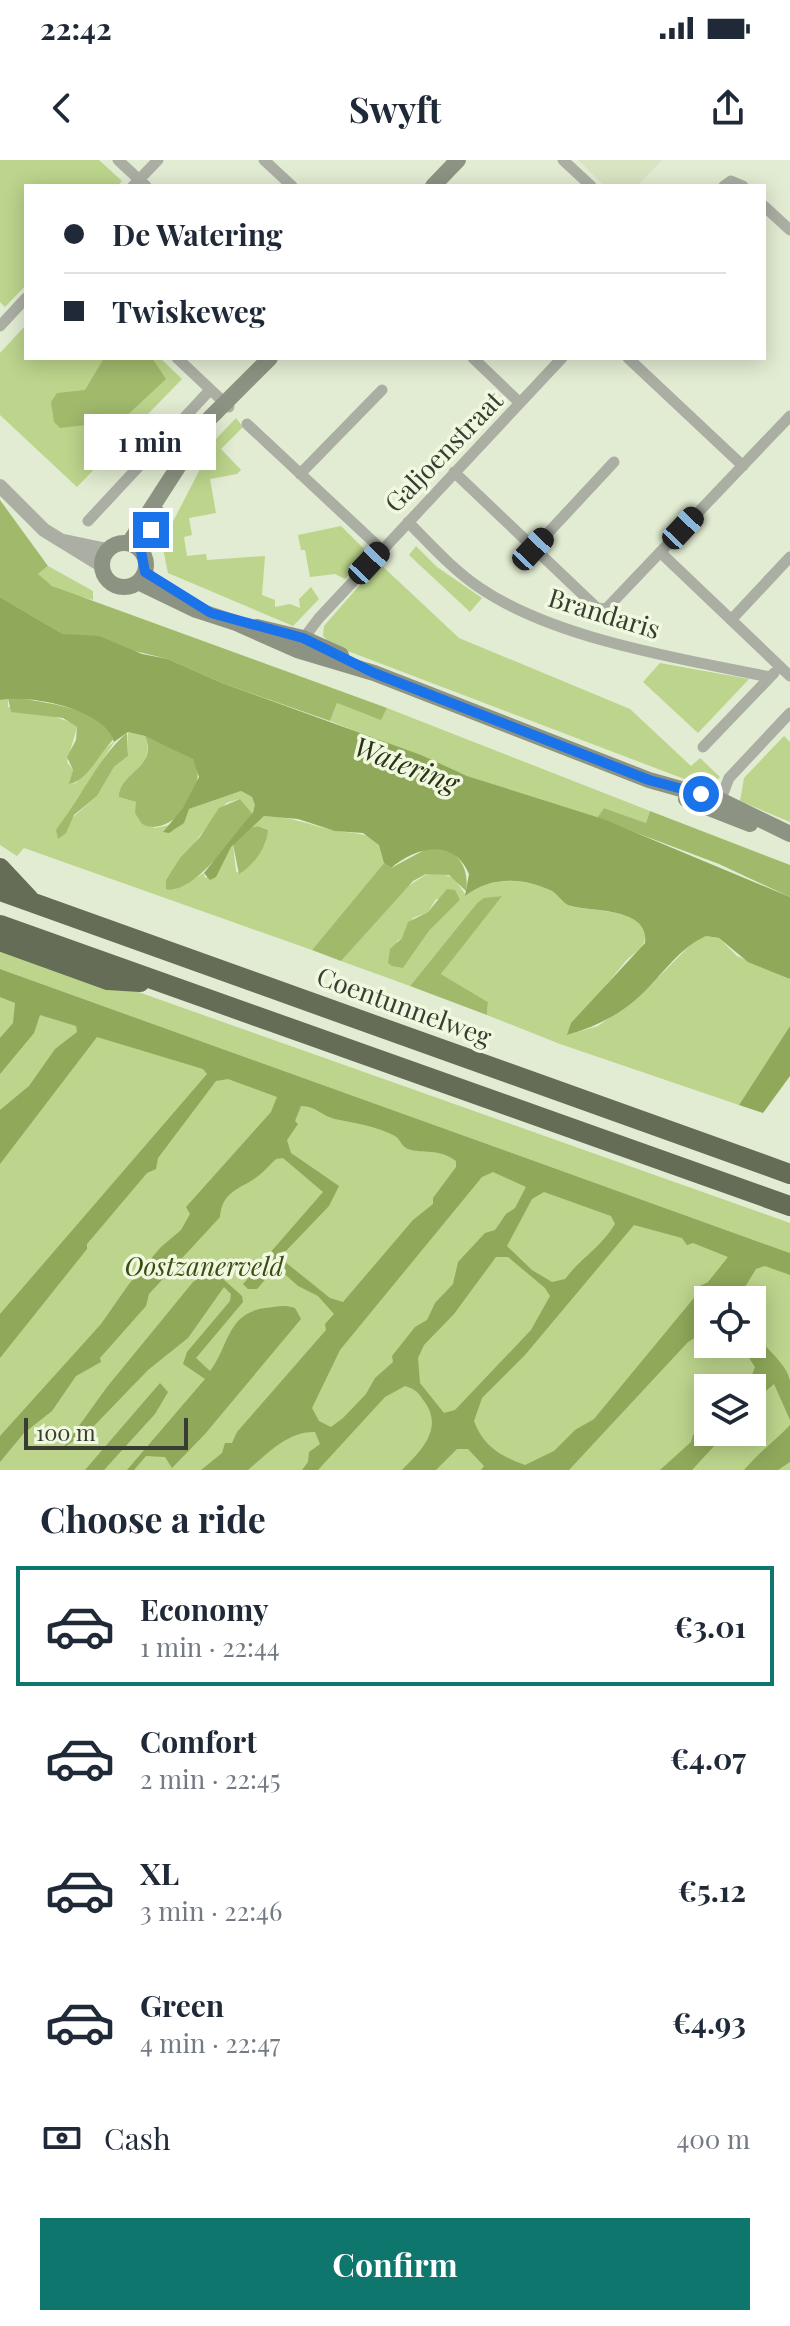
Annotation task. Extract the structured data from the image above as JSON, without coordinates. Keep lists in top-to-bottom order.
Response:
{
  "streets": {
    "highway": ["Coentunnelweg"],
    "street": ["Galjoenstraat", "Brandaris"]
  },
  "crossings": [
    ["Galjoenstraat", "Brandaris"]
  ],
  "water": ["Watering"],
  "parks": ["Oostzanerveld"],
  "scale_bar": "100 m",
  "page": {
    "status": "22:42",
    "header": "Swyft",
    "banner": ["De Watering", "Twiskeweg"],
    "bubble": "1 min",
    "scale": "100 m",
    "heading": "Choose a ride",
    "list": [
      {
        "name": "Economy",
        "note": "1 min · 22:44",
        "value": "€3.01"
      },
      {
        "name": "Comfort",
        "note": "2 min · 22:45",
        "value": "€4.07"
      },
      {
        "name": "XL",
        "note": "3 min · 22:46",
        "value": "€5.12"
      },
      {
        "name": "Green",
        "note": "4 min · 22:47",
        "value": "€4.93"
      }
    ],
    "pay": ["Cash", "400 m"],
    "buttons": "Confirm"
  }
}
